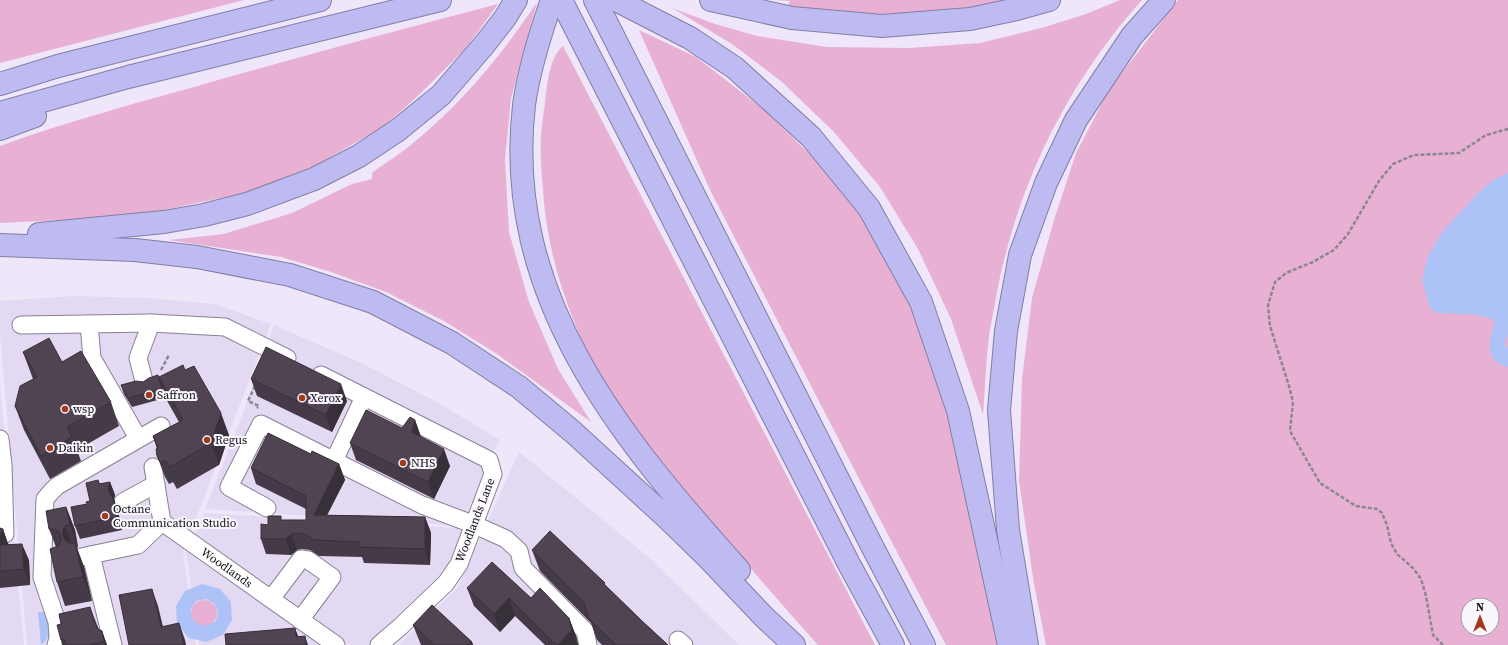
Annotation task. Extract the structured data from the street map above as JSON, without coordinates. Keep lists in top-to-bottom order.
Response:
{
  "streets": {
    "lane": ["Woodlands Lane", "Woodlands"]
  },
  "places": [
    "Saffron",
    "Xerox",
    "wsp",
    "Regus",
    "Daikin",
    "NHS",
    "Octane Communication Studio"
  ],
  "north": "top"
}
